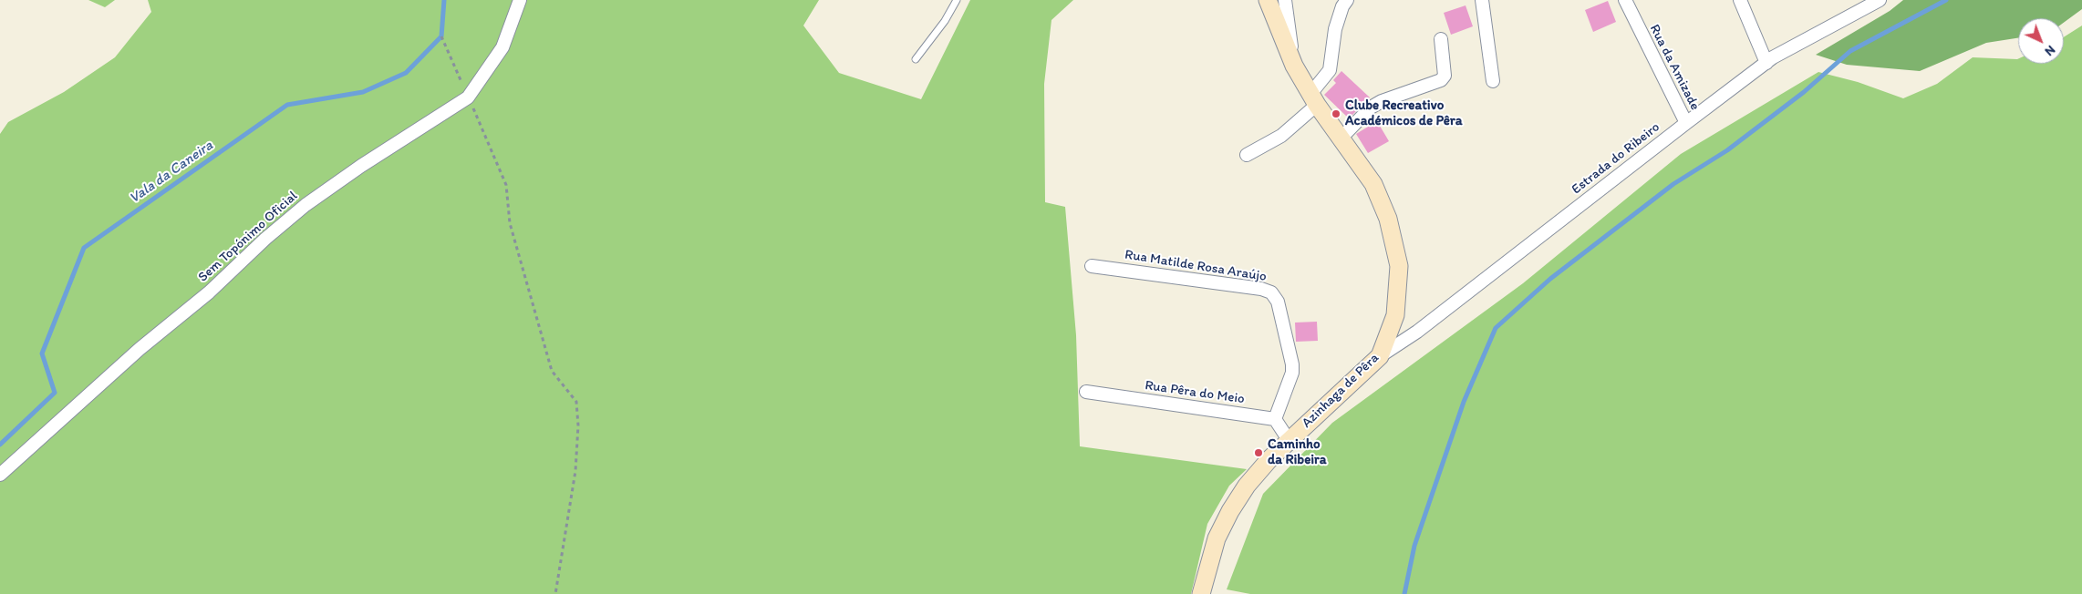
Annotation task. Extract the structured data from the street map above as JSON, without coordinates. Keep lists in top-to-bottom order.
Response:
{
  "streets": {
    "street": [
      "Rua da Amizade",
      "Estrada do Ribeiro",
      "Sem Topónimo Oficial",
      "Rua Matilde Rosa Araújo",
      "Azinhaga de Pêra",
      "Rua Pêra do Meio"
    ]
  },
  "crossings": [
    ["Rua da Amizade", "Estrada do Ribeiro"],
    ["Estrada do Ribeiro", "Azinhaga de Pêra"],
    ["Rua Matilde Rosa Araújo", "Rua Pêra do Meio"]
  ],
  "water": ["Vala da Caneira"],
  "places": ["Clube Recreativo Académicos de Pêra", "Caminho da Ribeira"],
  "north": "bottom right"
}
